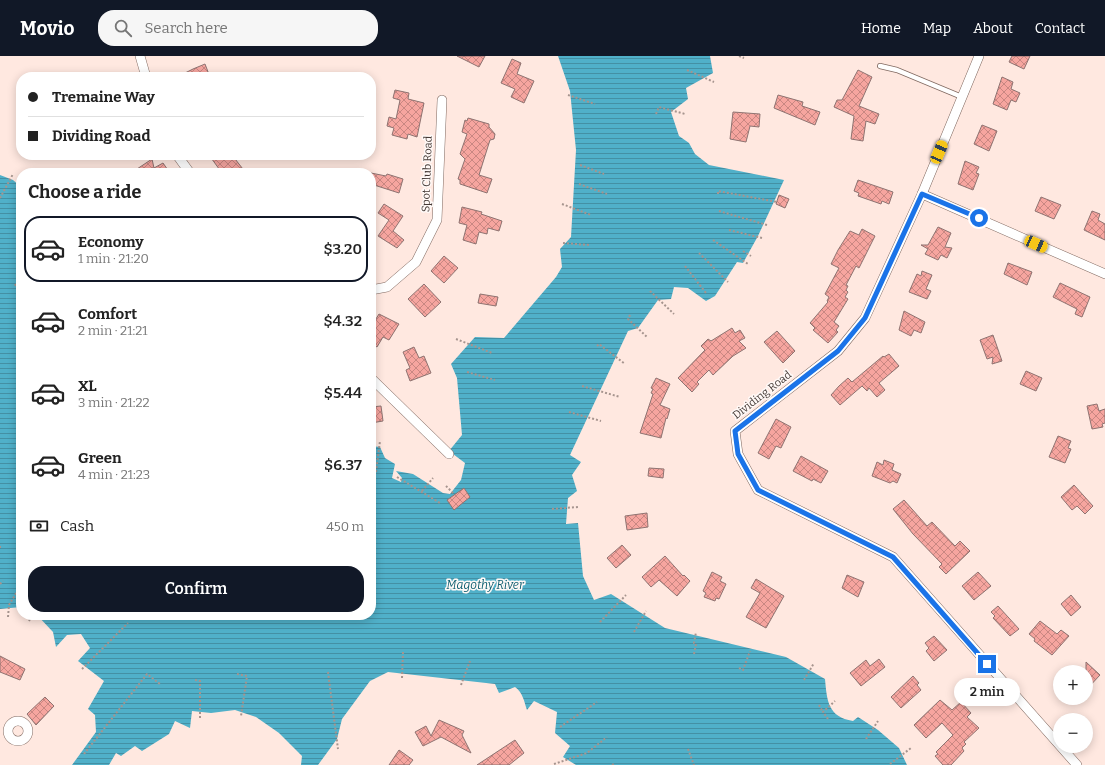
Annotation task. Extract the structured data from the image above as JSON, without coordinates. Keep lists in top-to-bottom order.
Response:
{
  "streets": {
    "street": ["Spot Club Road", "Dividing Road"]
  },
  "water": ["Magothy River"],
  "page": {
    "header": "Movio",
    "search": "Search here",
    "nav": [
      "Home",
      "Map",
      "About",
      "Contact"
    ],
    "banner": ["Tremaine Way", "Dividing Road"],
    "heading": "Choose a ride",
    "list": [
      {
        "name": "Economy",
        "note": "1 min · 21:20",
        "value": "$3.20"
      },
      {
        "name": "Comfort",
        "note": "2 min · 21:21",
        "value": "$4.32"
      },
      {
        "name": "XL",
        "note": "3 min · 21:22",
        "value": "$5.44"
      },
      {
        "name": "Green",
        "note": "4 min · 21:23",
        "value": "$6.37"
      }
    ],
    "pay": ["Cash", "450 m"],
    "buttons": "Confirm",
    "map_buttons": ["+", "−"],
    "bubble": "2 min"
  }
}
